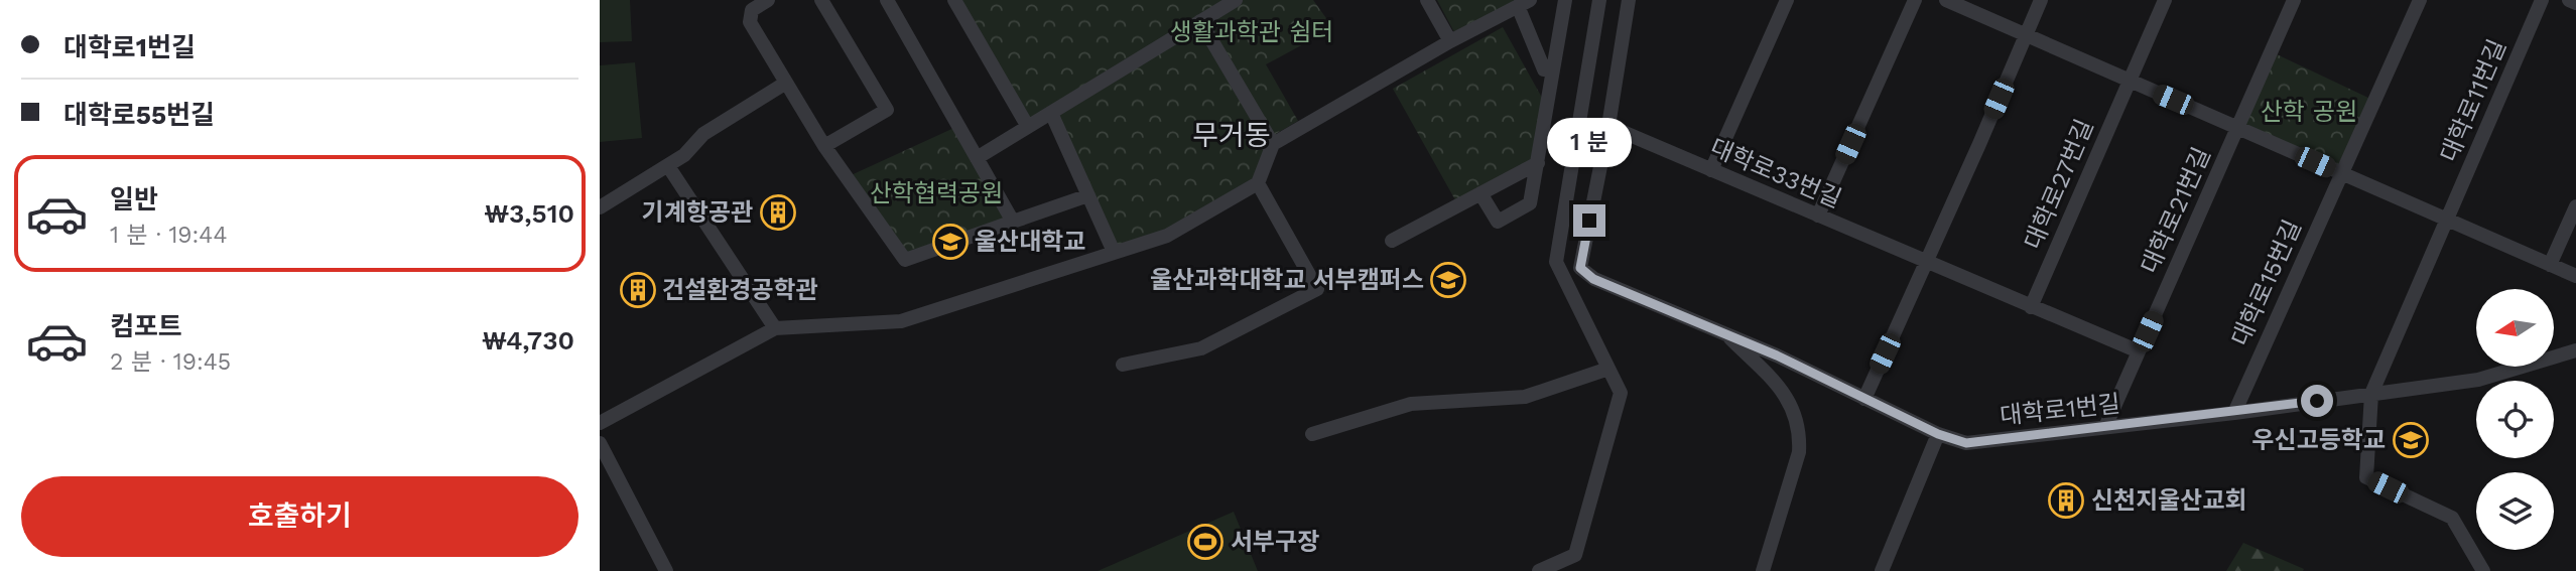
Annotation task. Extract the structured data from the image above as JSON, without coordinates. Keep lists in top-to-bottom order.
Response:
{
  "streets": {
    "street": [
      "대학로11번길",
      "대학로33번길",
      "대학로27번길",
      "대학로21번길",
      "대학로15번길",
      "대학로1번길"
    ]
  },
  "crossings": [
    ["대학로11번길", "대학로1번길"],
    ["대학로33번길", "대학로1번길"],
    ["대학로27번길", "대학로21번길"],
    ["대학로21번길", "대학로1번길"],
    ["대학로15번길", "대학로1번길"]
  ],
  "districts": ["무거동"],
  "parks": ["생활과학관 쉼터", "산학 공원", "산학협력공원"],
  "places": {
    "building": ["기계항공관", "건설환경공학관", "신천지울산교회"],
    "school or university": ["울산대학교", "울산과학대학교 서부캠퍼스", "우신고등학교"],
    "sports": ["서부구장"]
  },
  "north": "left",
  "page": {
    "banner": ["대학로1번길", "대학로55번길"],
    "bubble": "1 분",
    "list": [
      {
        "name": "일반",
        "note": "1 분 · 19:44",
        "value": "₩3,510"
      },
      {
        "name": "컴포트",
        "note": "2 분 · 19:45",
        "value": "₩4,730"
      }
    ],
    "buttons": "호출하기"
  }
}
